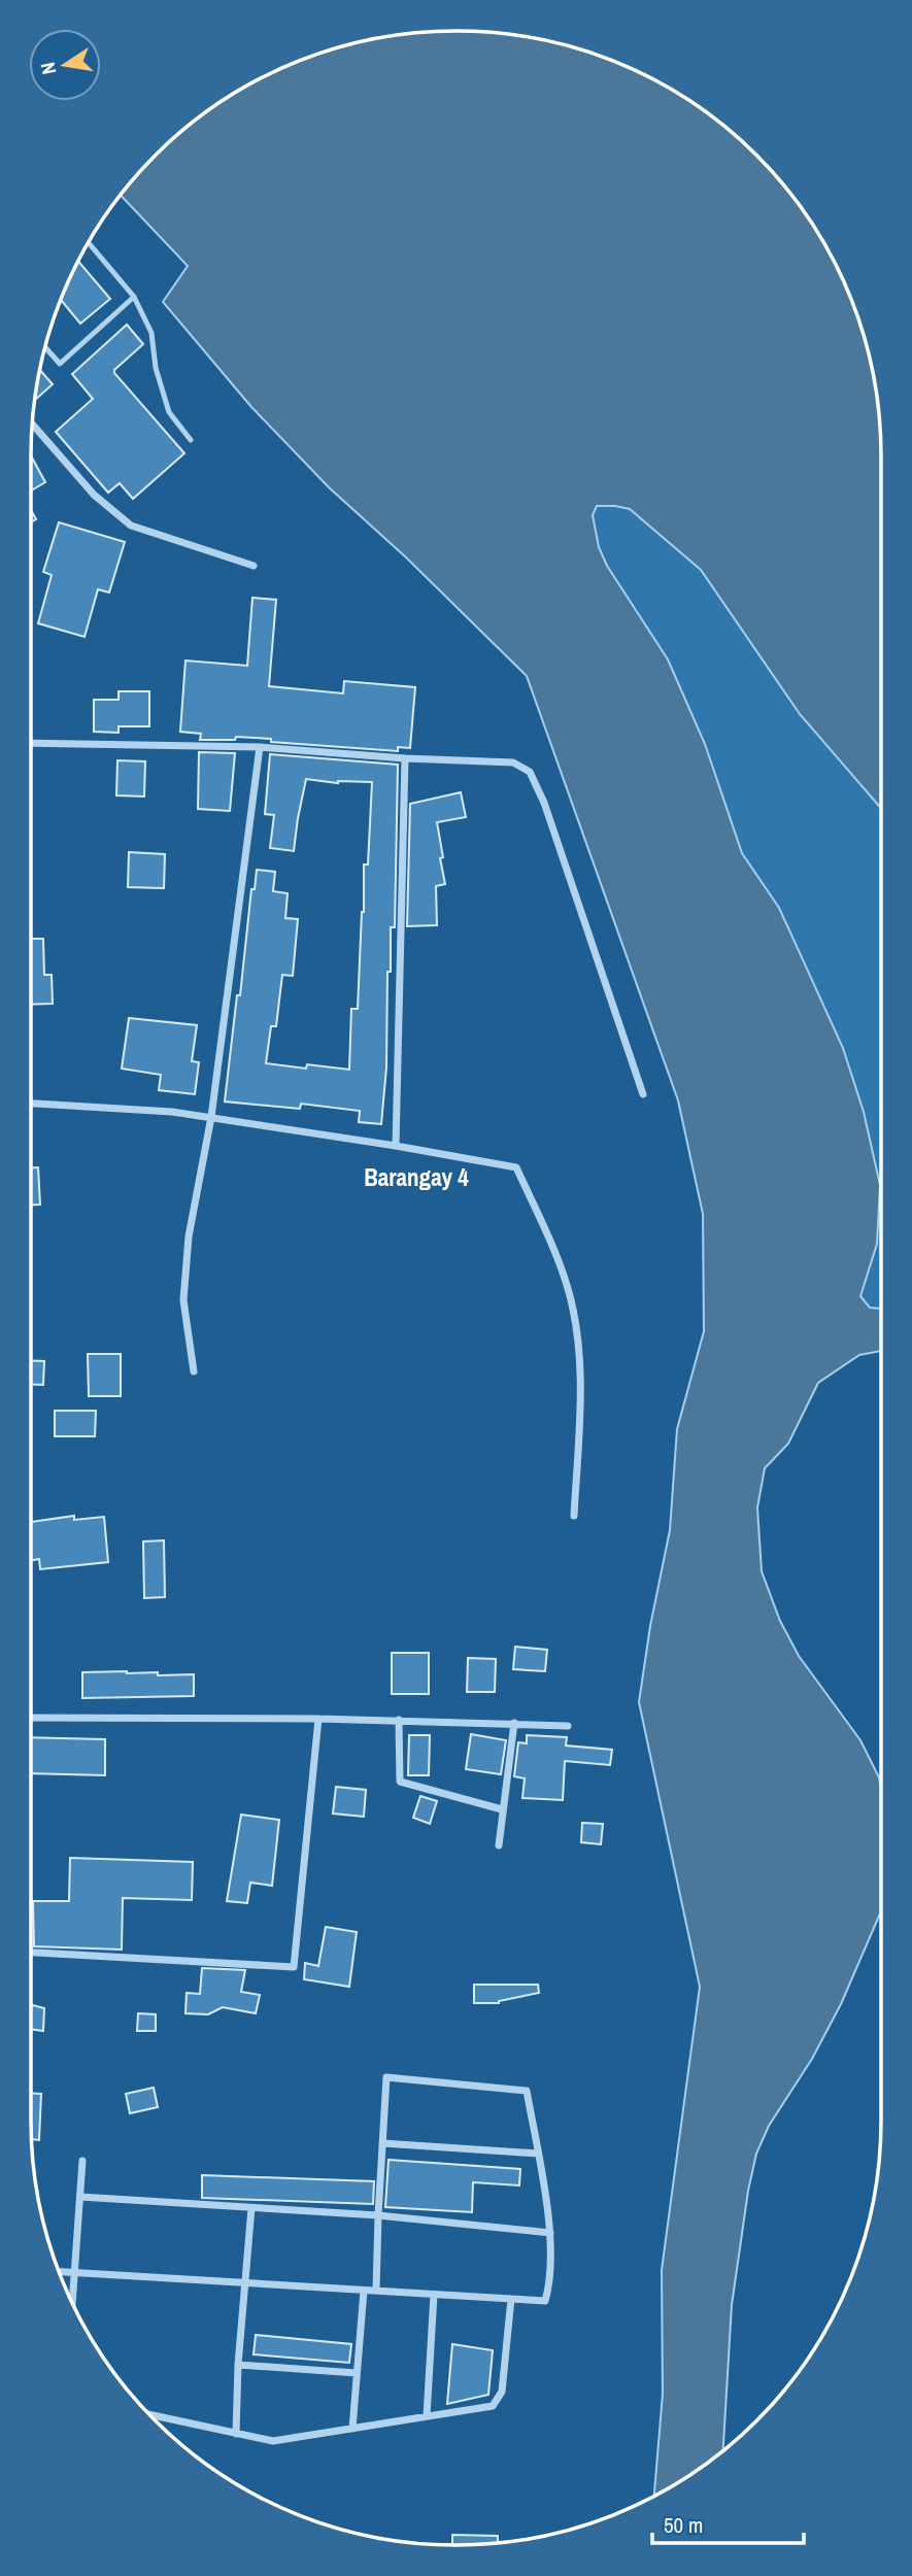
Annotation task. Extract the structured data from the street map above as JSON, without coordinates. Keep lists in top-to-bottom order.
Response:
{
  "districts": ["Barangay 4"],
  "scale_bar": "50 m",
  "north": "left"
}
